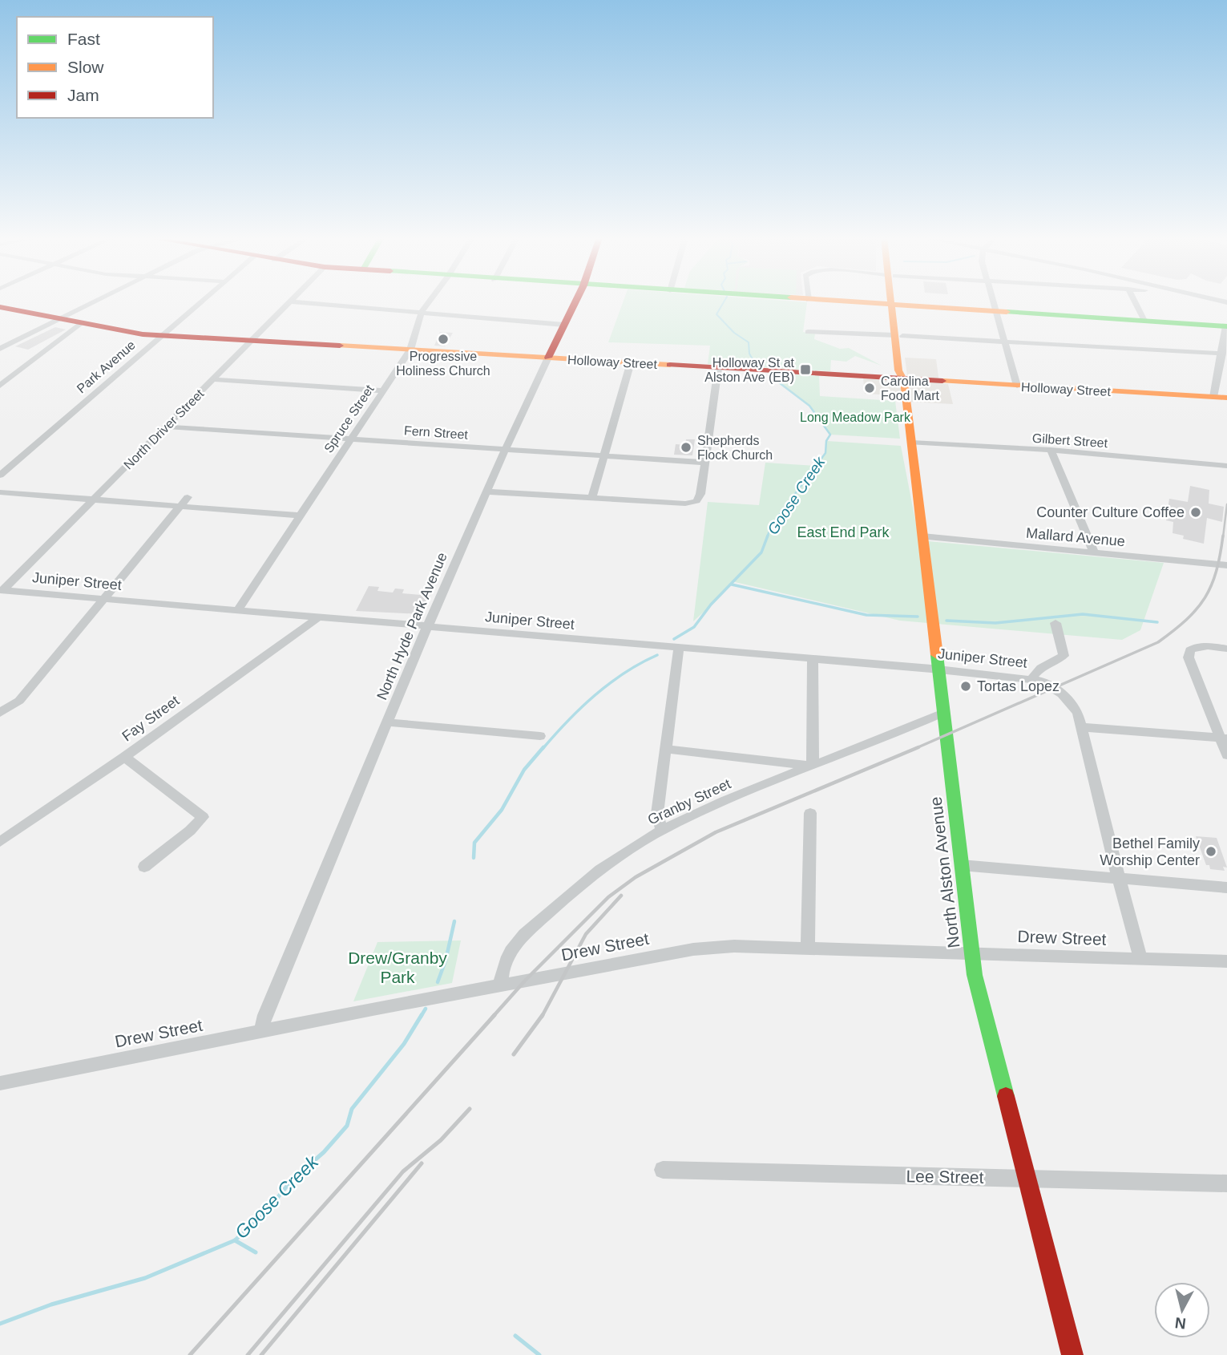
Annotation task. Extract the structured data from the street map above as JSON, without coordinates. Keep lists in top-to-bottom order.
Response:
{
  "streets": {
    "main road": ["Holloway Street", "North Hyde Park Avenue", "North Alston Avenue"],
    "street": [
      "Park Avenue",
      "Spruce Street",
      "North Driver Street",
      "Fern Street",
      "Gilbert Street",
      "Mallard Avenue",
      "Juniper Street",
      "Fay Street",
      "Granby Street",
      "Drew Street",
      "Lee Street"
    ]
  },
  "crossings": [
    ["Holloway Street", "Park Avenue"],
    ["Holloway Street", "Spruce Street"],
    ["Holloway Street", "North Driver Street"],
    ["Holloway Street", "North Hyde Park Avenue"],
    ["Holloway Street", "North Alston Avenue"],
    ["Spruce Street", "Fern Street"],
    ["Spruce Street", "Juniper Street"],
    ["North Driver Street", "Fern Street"],
    ["North Driver Street", "Juniper Street"],
    ["Fern Street", "North Hyde Park Avenue"],
    ["Gilbert Street", "North Alston Avenue"],
    ["Mallard Avenue", "North Alston Avenue"],
    ["Juniper Street", "North Hyde Park Avenue"],
    ["Juniper Street", "Fay Street"],
    ["Juniper Street", "North Alston Avenue"],
    ["North Hyde Park Avenue", "Drew Street"],
    ["Granby Street", "North Alston Avenue"],
    ["Granby Street", "Drew Street"],
    ["North Alston Avenue", "Drew Street"],
    ["North Alston Avenue", "Lee Street"]
  ],
  "water": ["Goose Creek"],
  "parks": ["Long Meadow Park", "East End Park", "Drew/Granby Park"],
  "places": {
    "other": [
      "Progressive Holiness Church",
      "Carolina Food Mart",
      "Shepherds Flock Church",
      "Counter Culture Coffee",
      "Tortas Lopez",
      "Bethel Family Worship Center"
    ],
    "transit": ["Holloway St at Alston Ave (EB)"]
  },
  "legend": ["Fast", "Slow", "Jam"],
  "north": "bottom"
}
